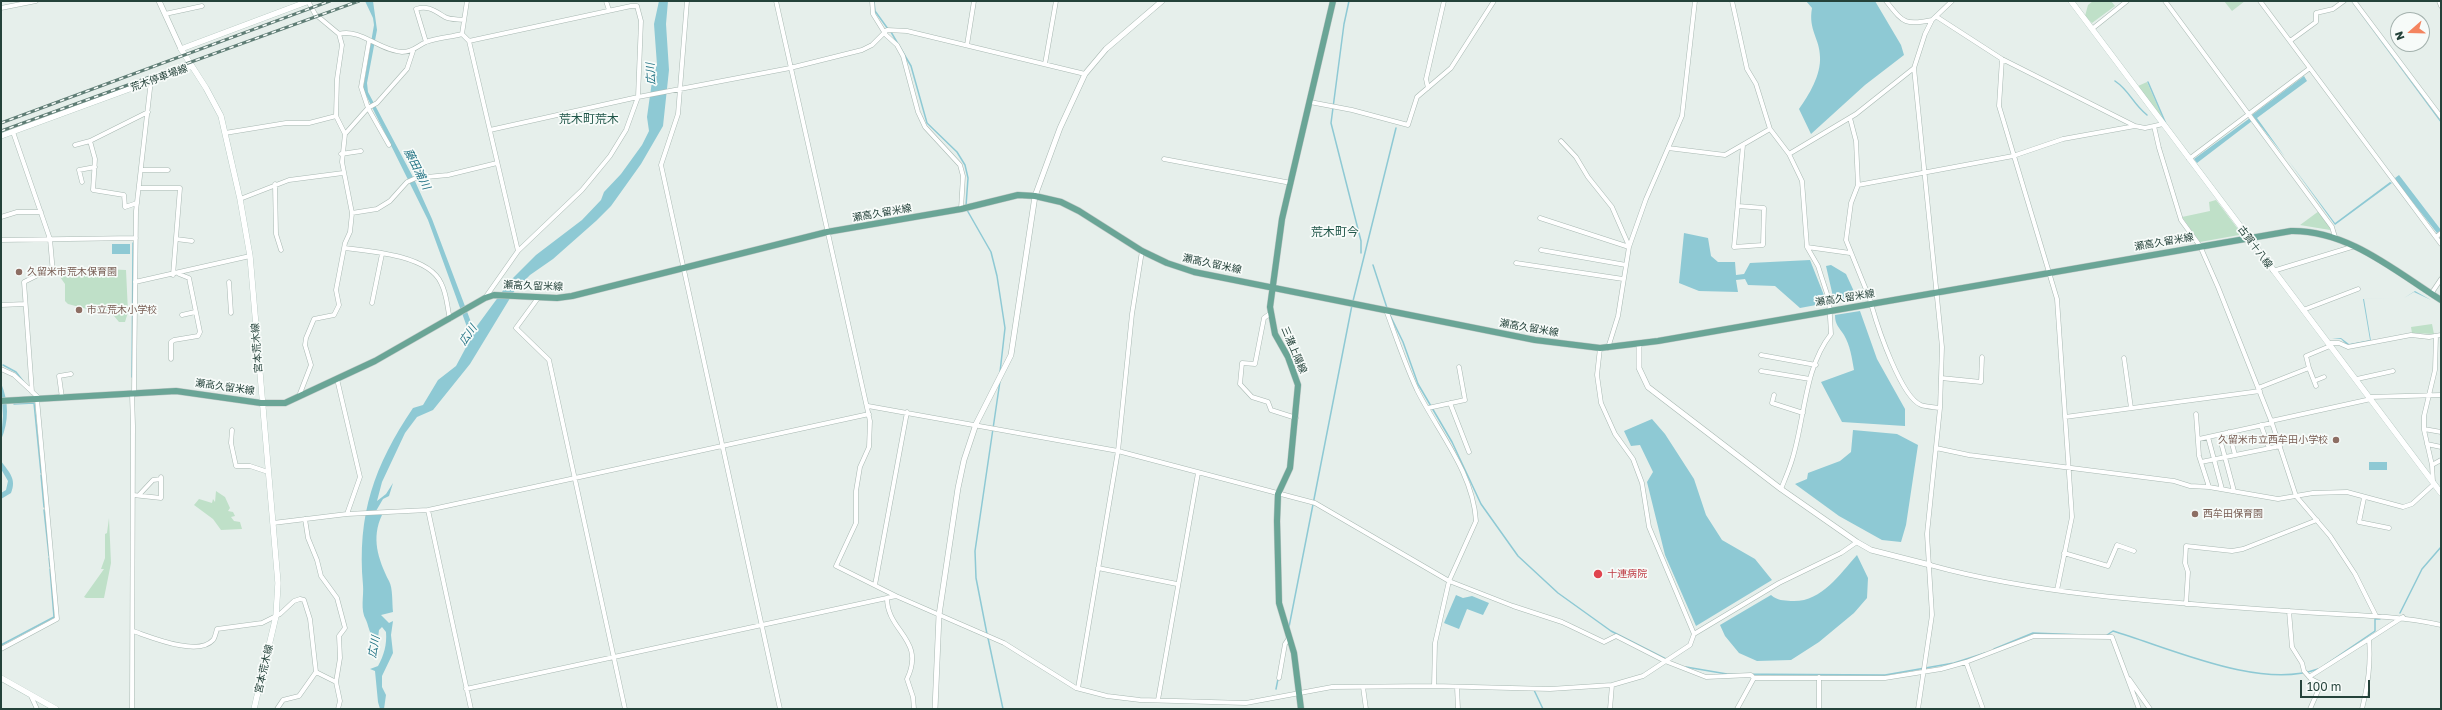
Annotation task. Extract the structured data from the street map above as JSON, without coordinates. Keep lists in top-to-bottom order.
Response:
{
  "streets": {
    "main road": [
      "荒木停車場線",
      "瀬高久留米線",
      "古賀十八線",
      "宮本荒木線",
      "三潴上陽線"
    ]
  },
  "crossings": [
    ["荒木停車場線", "宮本荒木線"],
    ["瀬高久留米線", "古賀十八線"],
    ["瀬高久留米線", "宮本荒木線"],
    ["瀬高久留米線", "三潴上陽線"]
  ],
  "districts": ["荒木町荒木", "荒木町今"],
  "water": ["広川", "藤田浦川"],
  "places": [
    "久留米市荒木保育園",
    "市立荒木小学校",
    "久留米市立西牟田小学校",
    "西牟田保育園",
    "十連病院"
  ],
  "scale_bar": "100 m",
  "north": "left"
}
